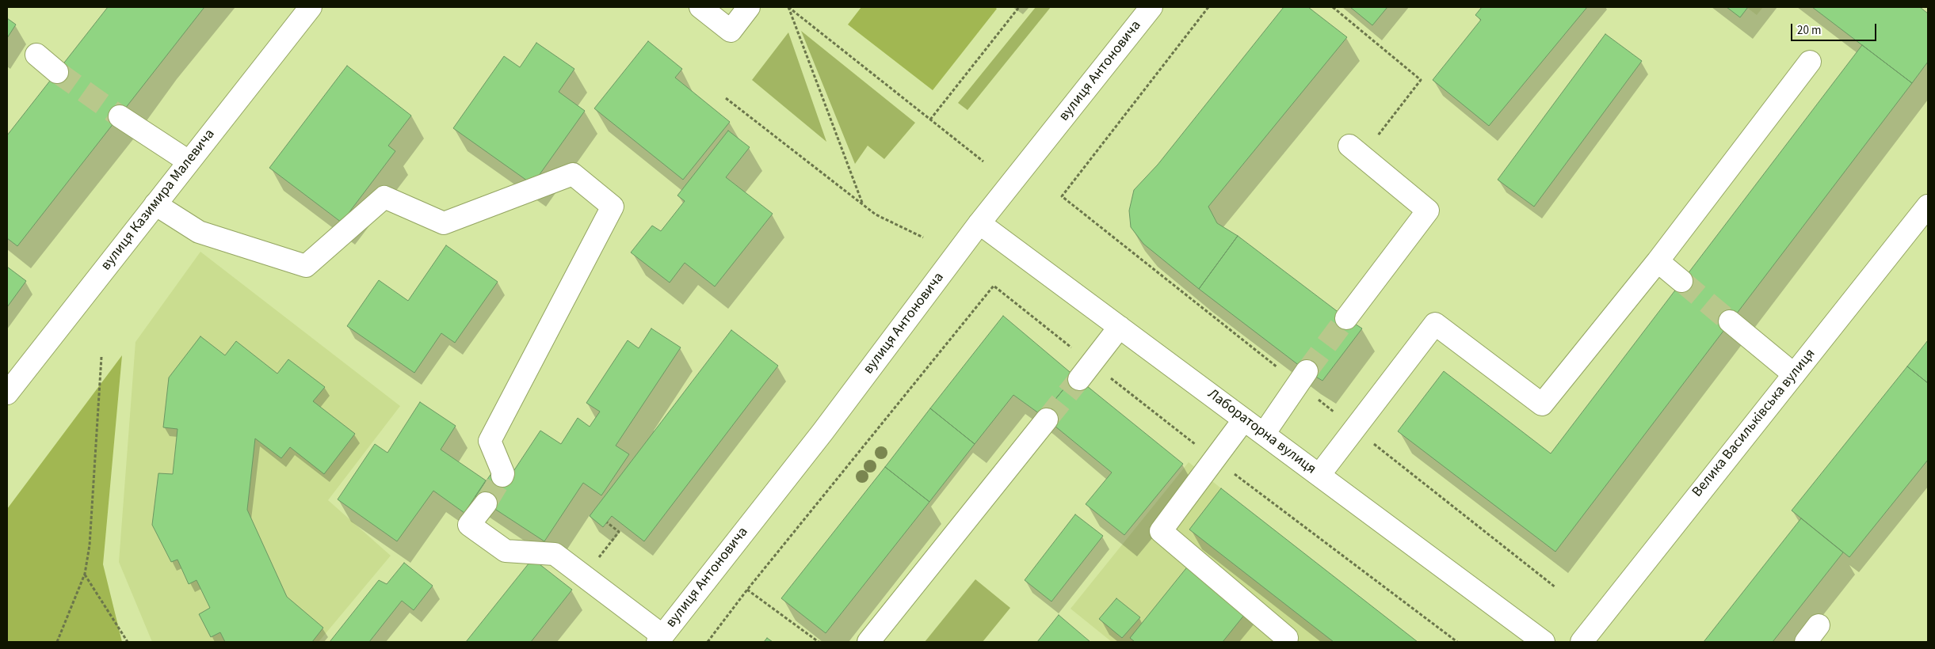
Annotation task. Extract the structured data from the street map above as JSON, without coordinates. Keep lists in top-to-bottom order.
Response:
{
  "streets": {
    "main road": [
      "вулиця Антоновича",
      "вулиця Казимира Малевича",
      "Велика Васильківська вулиця",
      "Лабораторна вулиця"
    ]
  },
  "crossings": [
    ["вулиця Антоновича", "Лабораторна вулиця"]
  ],
  "scale_bar": "20 m"
}
